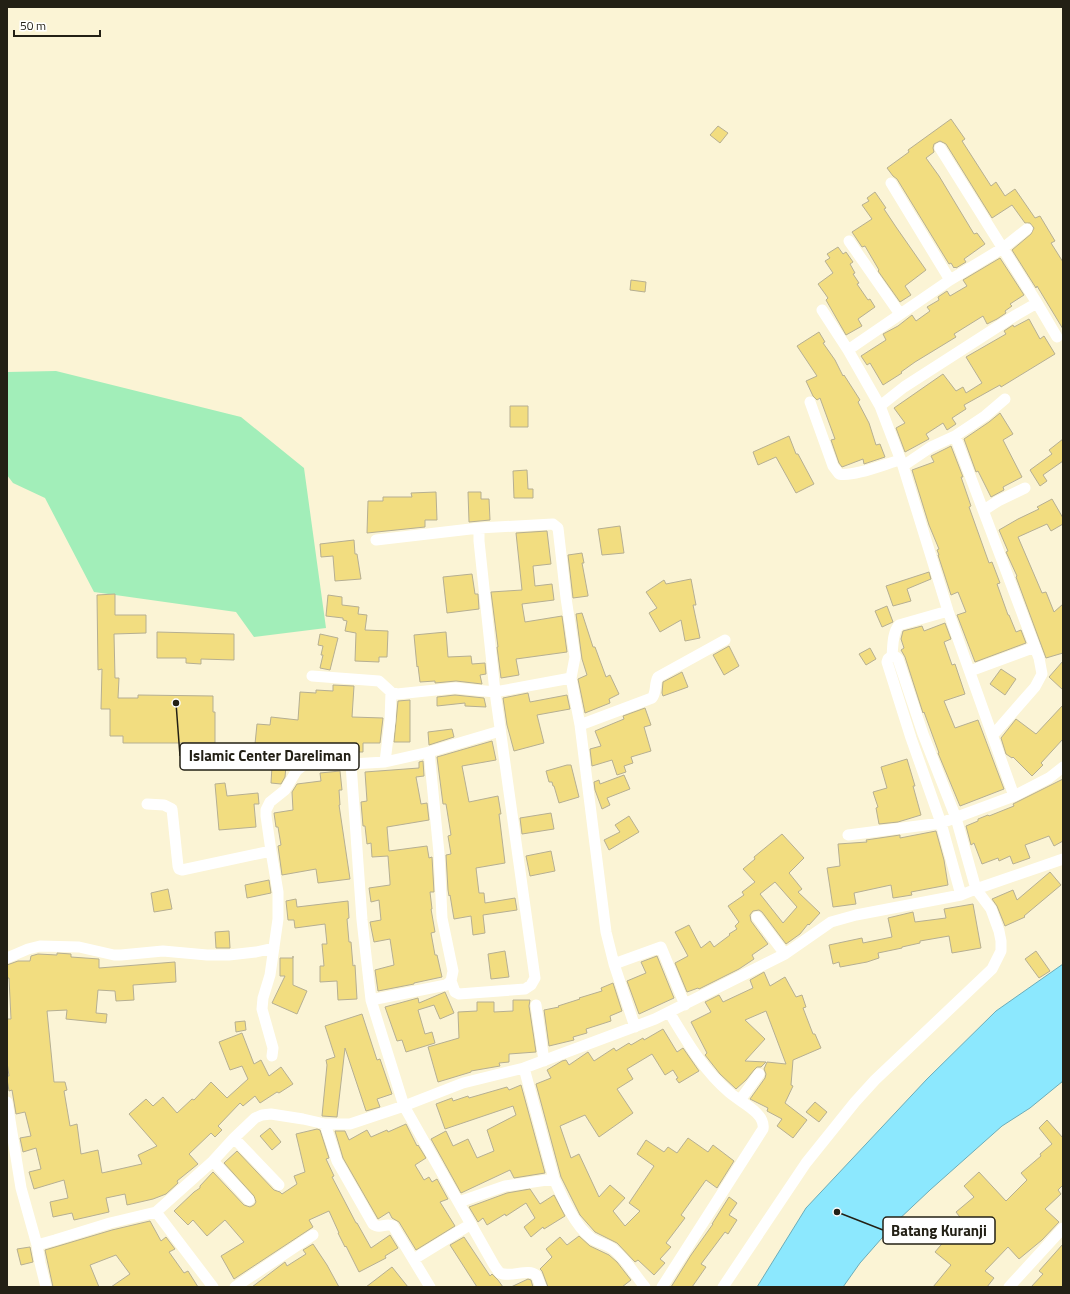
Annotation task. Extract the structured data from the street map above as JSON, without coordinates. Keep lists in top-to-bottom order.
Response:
{
  "places": ["Islamic Center Dareliman", "Batang Kuranji"],
  "scale_bar": "50 m"
}
